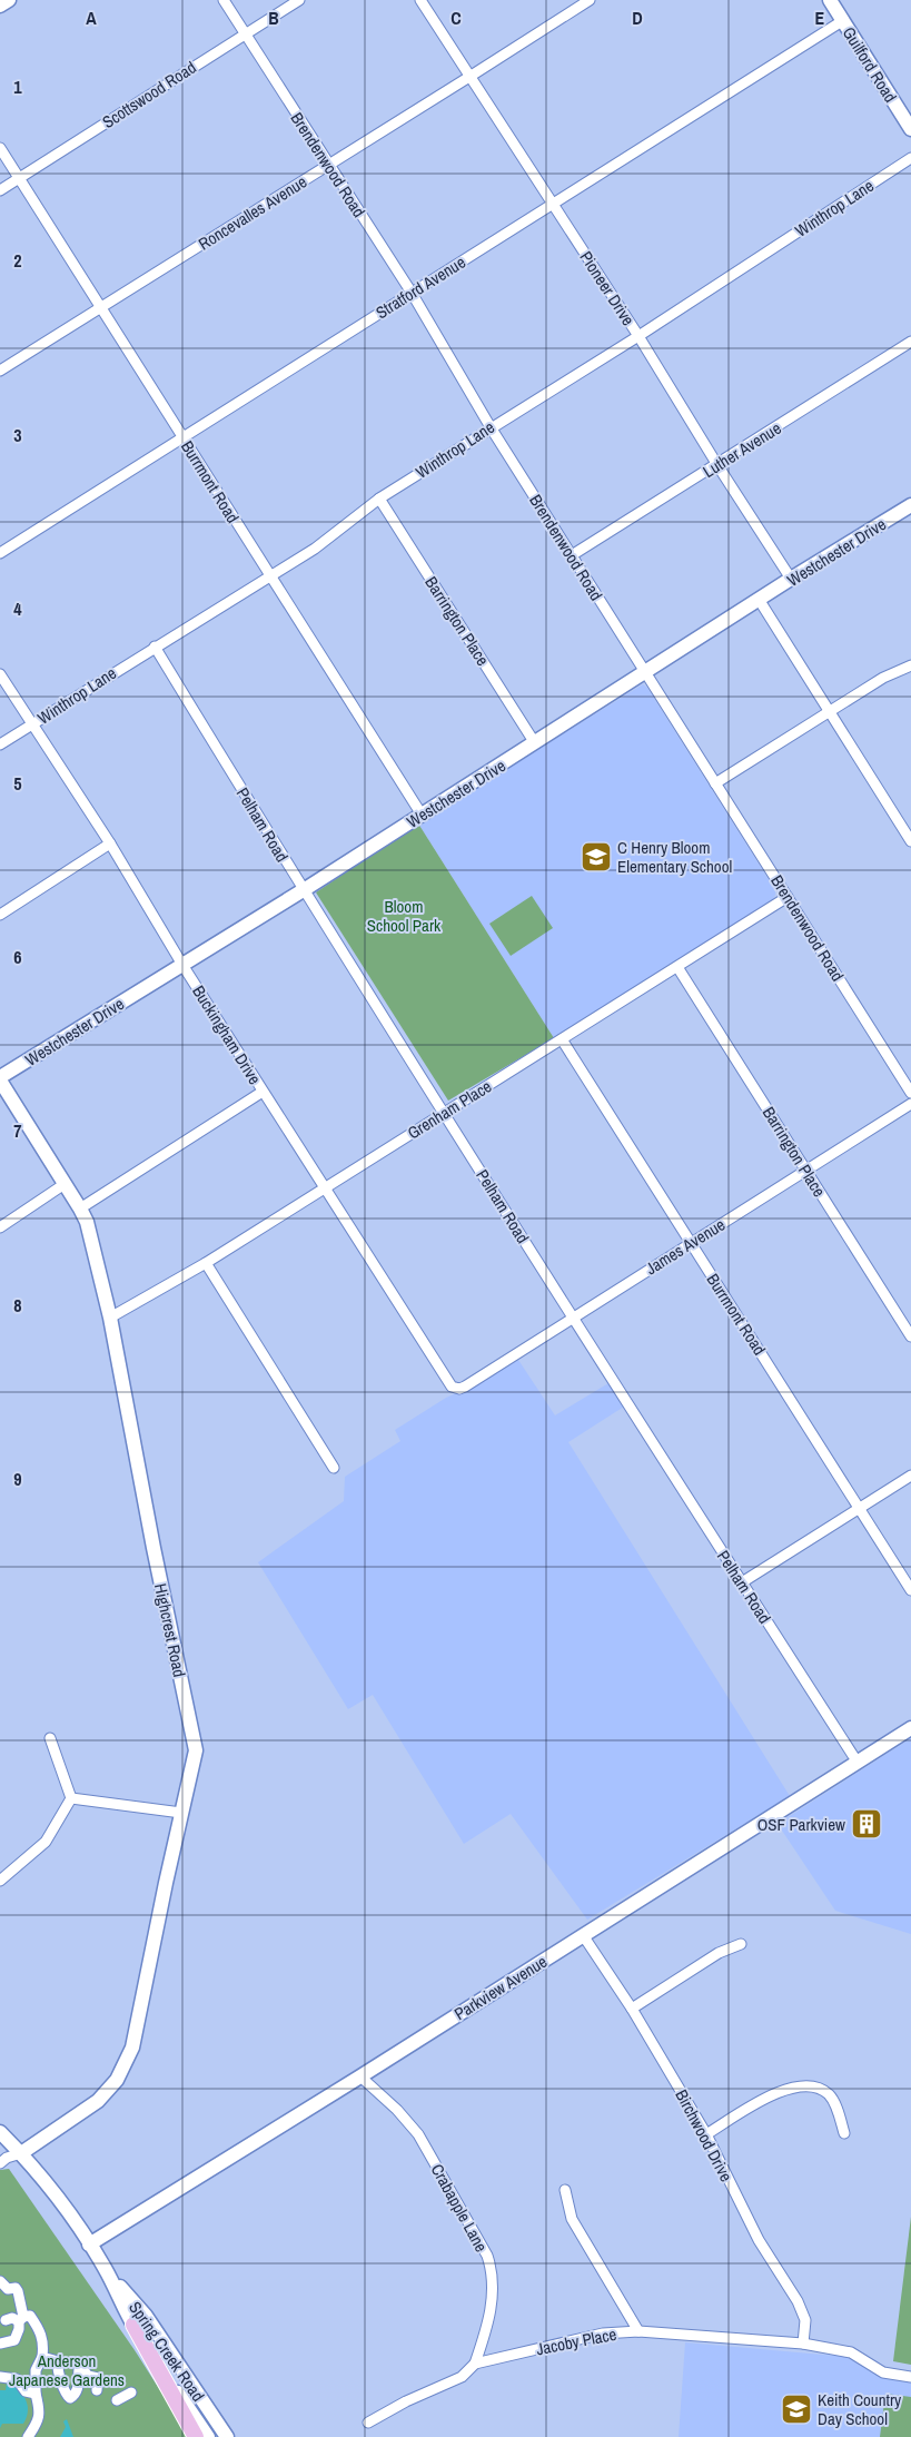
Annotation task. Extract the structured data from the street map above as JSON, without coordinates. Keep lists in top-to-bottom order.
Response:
{
  "streets": {
    "street": [
      "Guilford Road",
      "Scottswood Road",
      "Brendenwood Road",
      "Winthrop Lane",
      "Roncevalles Avenue",
      "Stratford Avenue",
      "Pioneer Drive",
      "Luther Avenue",
      "Burrmont Road",
      "Westchester Drive",
      "Barrington Place",
      "Pelham Road",
      "Buckingham Drive",
      "Grenham Place",
      "James Avenue",
      "Highcrest Road",
      "Parkview Avenue",
      "Birchwood Drive",
      "Crabapple Lane",
      "Jacoby Place",
      "Spring Creek Road"
    ]
  },
  "crossings": [
    ["Guilford Road", "Stratford Avenue"],
    ["Scottswood Road", "Brendenwood Road"],
    ["Scottswood Road", "Burrmont Road"],
    ["Brendenwood Road", "Winthrop Lane"],
    ["Brendenwood Road", "Roncevalles Avenue"],
    ["Brendenwood Road", "Stratford Avenue"],
    ["Brendenwood Road", "Luther Avenue"],
    ["Brendenwood Road", "Westchester Drive"],
    ["Brendenwood Road", "Grenham Place"],
    ["Winthrop Lane", "Pioneer Drive"],
    ["Winthrop Lane", "Burrmont Road"],
    ["Winthrop Lane", "Barrington Place"],
    ["Winthrop Lane", "Pelham Road"],
    ["Winthrop Lane", "Buckingham Drive"],
    ["Roncevalles Avenue", "Pioneer Drive"],
    ["Roncevalles Avenue", "Burrmont Road"],
    ["Stratford Avenue", "Pioneer Drive"],
    ["Stratford Avenue", "Burrmont Road"],
    ["Pioneer Drive", "Luther Avenue"],
    ["Pioneer Drive", "Westchester Drive"],
    ["Burrmont Road", "Westchester Drive"],
    ["Burrmont Road", "Grenham Place"],
    ["Burrmont Road", "James Avenue"],
    ["Westchester Drive", "Barrington Place"],
    ["Westchester Drive", "Pelham Road"],
    ["Westchester Drive", "Buckingham Drive"],
    ["Westchester Drive", "Highcrest Road"],
    ["Barrington Place", "Grenham Place"],
    ["Barrington Place", "James Avenue"],
    ["Pelham Road", "Grenham Place"],
    ["Pelham Road", "James Avenue"],
    ["Pelham Road", "Parkview Avenue"],
    ["Buckingham Drive", "Grenham Place"],
    ["Buckingham Drive", "James Avenue"],
    ["Grenham Place", "Highcrest Road"],
    ["Highcrest Road", "Spring Creek Road"],
    ["Parkview Avenue", "Birchwood Drive"],
    ["Parkview Avenue", "Crabapple Lane"],
    ["Parkview Avenue", "Spring Creek Road"],
    ["Birchwood Drive", "Jacoby Place"],
    ["Crabapple Lane", "Jacoby Place"]
  ],
  "parks": ["Bloom School Park", "Anderson Japanese Gardens"],
  "places": {
    "school or university": ["C Henry Bloom Elementary School", "Keith Country Day School"],
    "building": ["OSF Parkview"]
  },
  "grid": {
    "columns": [
      "A",
      "B",
      "C",
      "D",
      "E"
    ],
    "rows": [
      "1",
      "2",
      "3",
      "4",
      "5",
      "6",
      "7",
      "8",
      "9"
    ]
  }
}
